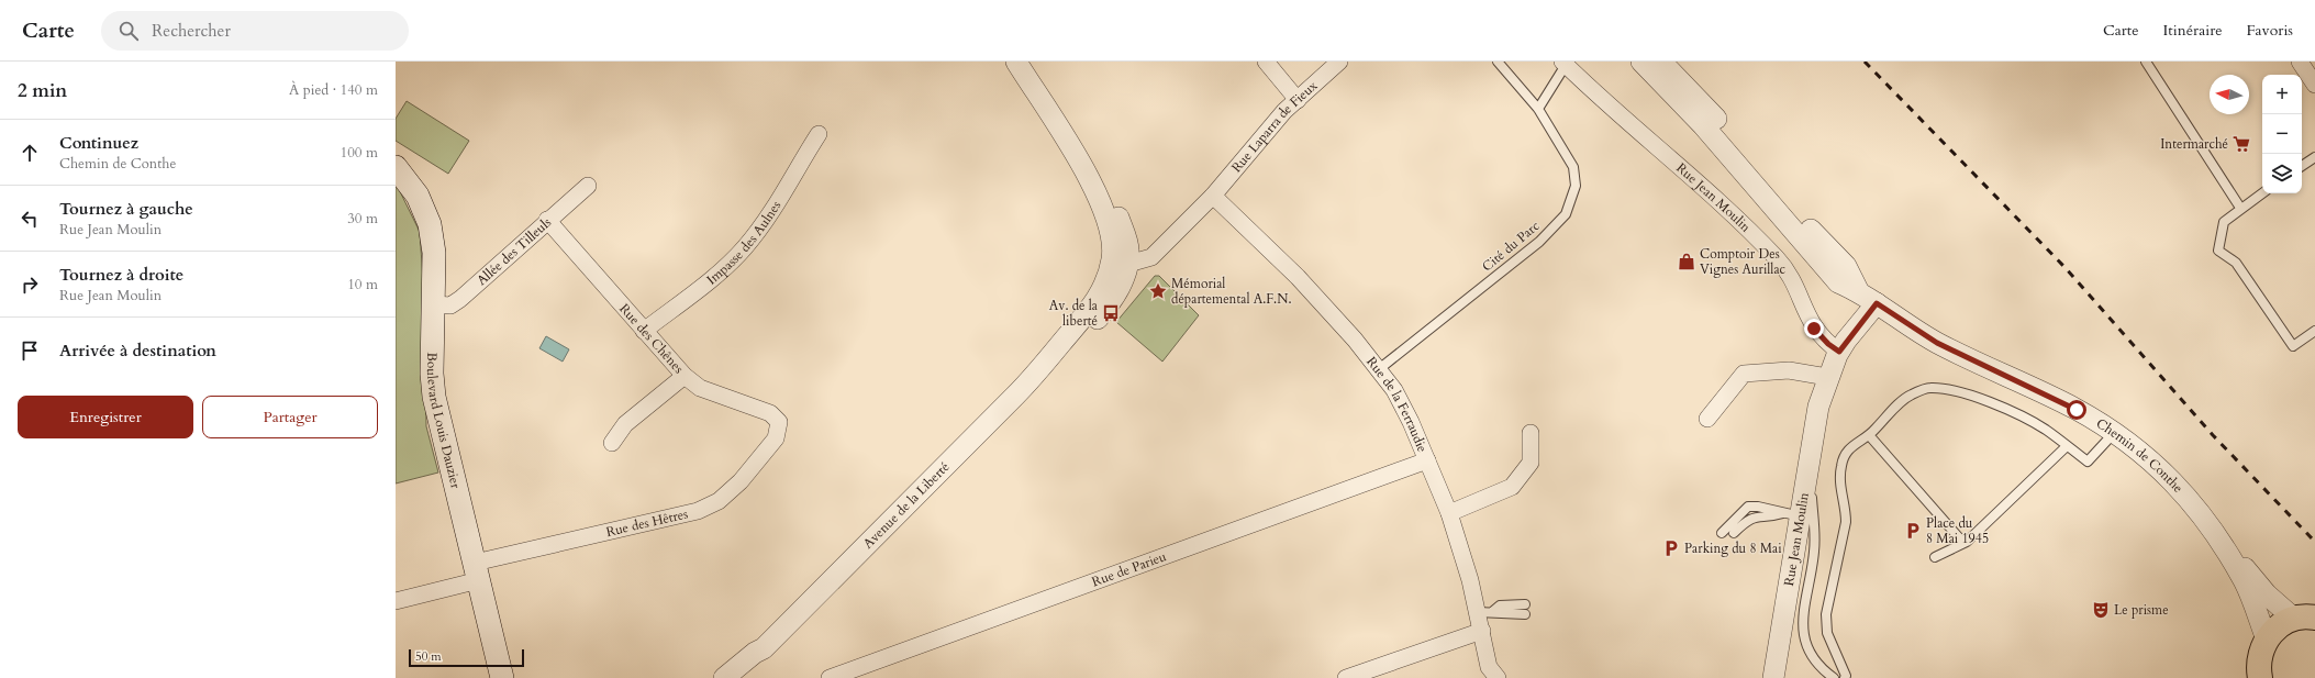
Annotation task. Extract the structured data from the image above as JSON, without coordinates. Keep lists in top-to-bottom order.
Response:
{
  "streets": {
    "main road": ["Boulevard Louis Dauzier"],
    "street": [
      "Rue Laparra de Fieux",
      "Rue Jean Moulin",
      "Impasse des Aulnes",
      "Allée des Tilleuls",
      "Rue des Chênes",
      "Rue de la Ferraudie",
      "Chemin de Conthe",
      "Avenue de la Liberté",
      "Rue des Hêtres",
      "Rue de Parieu"
    ],
    "lane": ["Cité du Parc"]
  },
  "crossings": [
    ["Rue Laparra de Fieux", "Rue de la Ferraudie"],
    ["Rue Laparra de Fieux", "Avenue de la Liberté"],
    ["Rue Jean Moulin", "Chemin de Conthe"],
    ["Impasse des Aulnes", "Rue des Chênes"],
    ["Cité du Parc", "Rue de la Ferraudie"],
    ["Allée des Tilleuls", "Rue des Chênes"],
    ["Allée des Tilleuls", "Boulevard Louis Dauzier"],
    ["Rue des Chênes", "Rue des Hêtres"],
    ["Rue de la Ferraudie", "Avenue de la Liberté"],
    ["Rue de la Ferraudie", "Rue de Parieu"],
    ["Boulevard Louis Dauzier", "Rue des Hêtres"]
  ],
  "places": {
    "supermarket": ["Intermarché"],
    "shop": ["Comptoir Des Vignes Aurillac"],
    "place": ["Mémorial départemental A.F.N."],
    "bus stop": ["Av. de la liberté"],
    "parking": ["Place du 8 Mai 1945", "Parking du 8 Mai"],
    "theatre": ["Le prisme"]
  },
  "scale_bar": "50 m",
  "north": "left",
  "page": {
    "header": "Carte",
    "search": "Rechercher",
    "nav": ["Carte", "Itinéraire", "Favoris"],
    "heading": ["2 min", "À pied · 140 m"],
    "map_buttons": ["+", "−"],
    "list": [
      ["Continuez", "Chemin de Conthe", "100 m"],
      ["Tournez à gauche", "Rue Jean Moulin", "30 m"],
      ["Tournez à droite", "Rue Jean Moulin", "10 m"],
      "Arrivée à destination"
    ],
    "buttons": ["Enregistrer", "Partager"],
    "scale": "50 m"
  }
}
